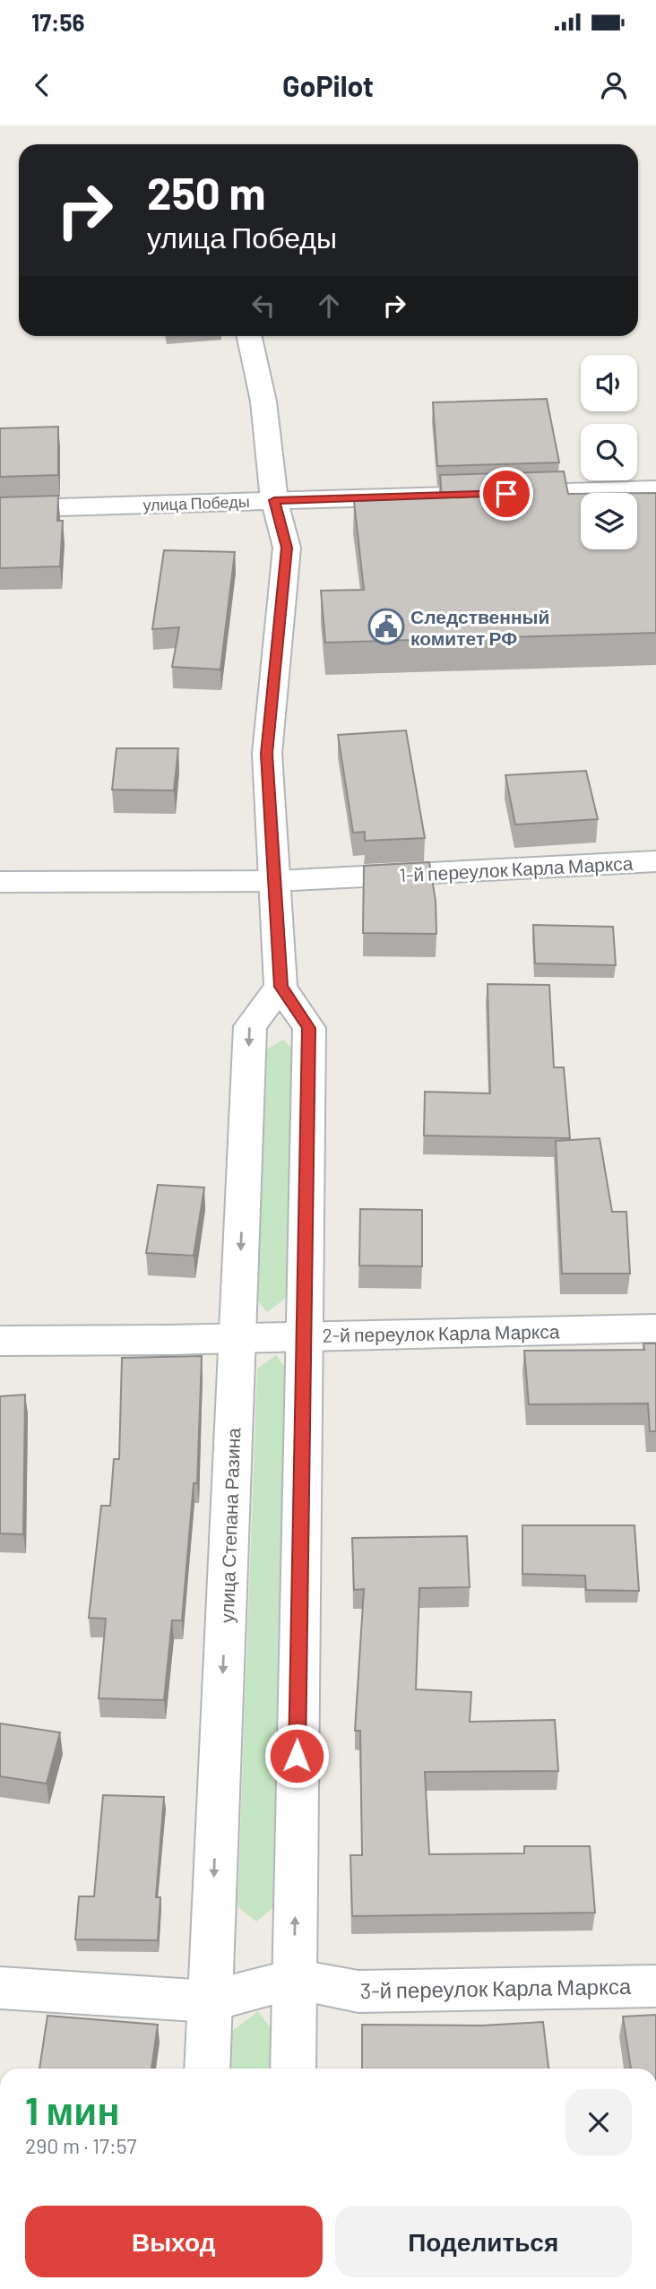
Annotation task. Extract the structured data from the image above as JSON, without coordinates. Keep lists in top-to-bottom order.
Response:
{
  "streets": {
    "street": [
      "улица Победы",
      "1-й переулок Карла Маркса",
      "2-й переулок Карла Маркса",
      "улица Степана Разина",
      "3-й переулок Карла Маркса"
    ]
  },
  "crossings": [
    ["2-й переулок Карла Маркса", "улица Степана Разина"],
    ["улица Степана Разина", "3-й переулок Карла Маркса"]
  ],
  "places": {
    "public building": ["Следственный комитет РФ"]
  },
  "page": {
    "status": "17:56",
    "header": "GoPilot",
    "turn": ["250 m", "улица Победы"],
    "heading": ["1 мин", "290 m · 17:57"],
    "buttons": ["Выход", "Поделиться"]
  }
}
